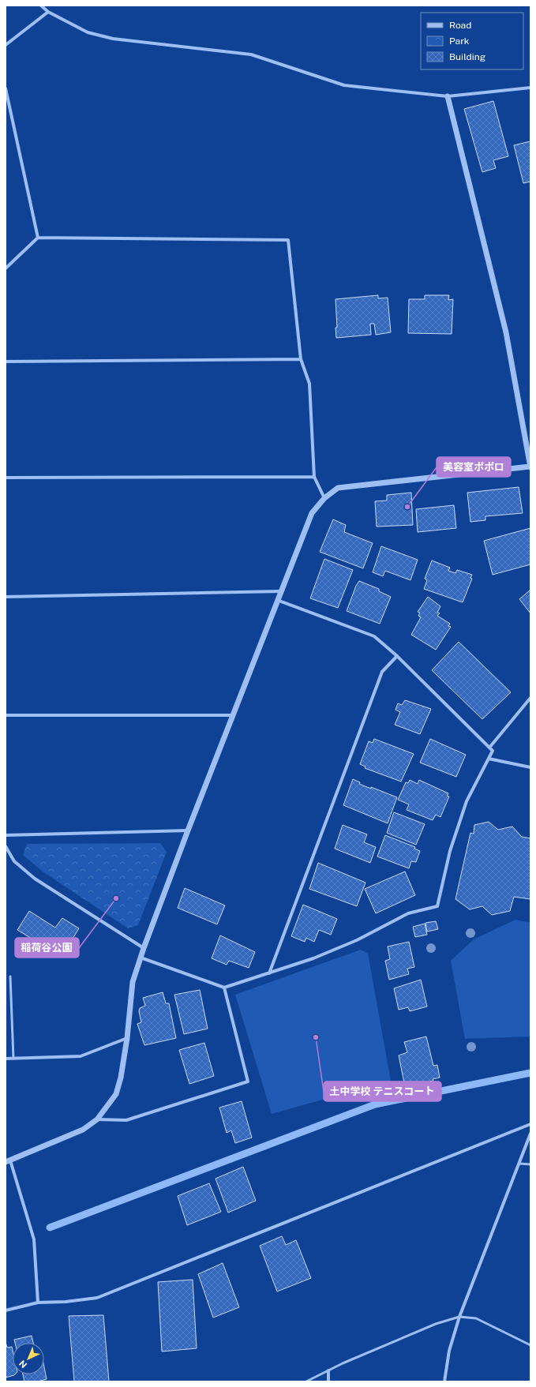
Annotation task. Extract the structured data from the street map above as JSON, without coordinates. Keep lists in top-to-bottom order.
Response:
{
  "places": ["美容室ポポロ", "稲荷谷公園", "土中学校 テニスコート"],
  "legend": ["Road", "Park", "Building"],
  "north": "bottom left"
}
